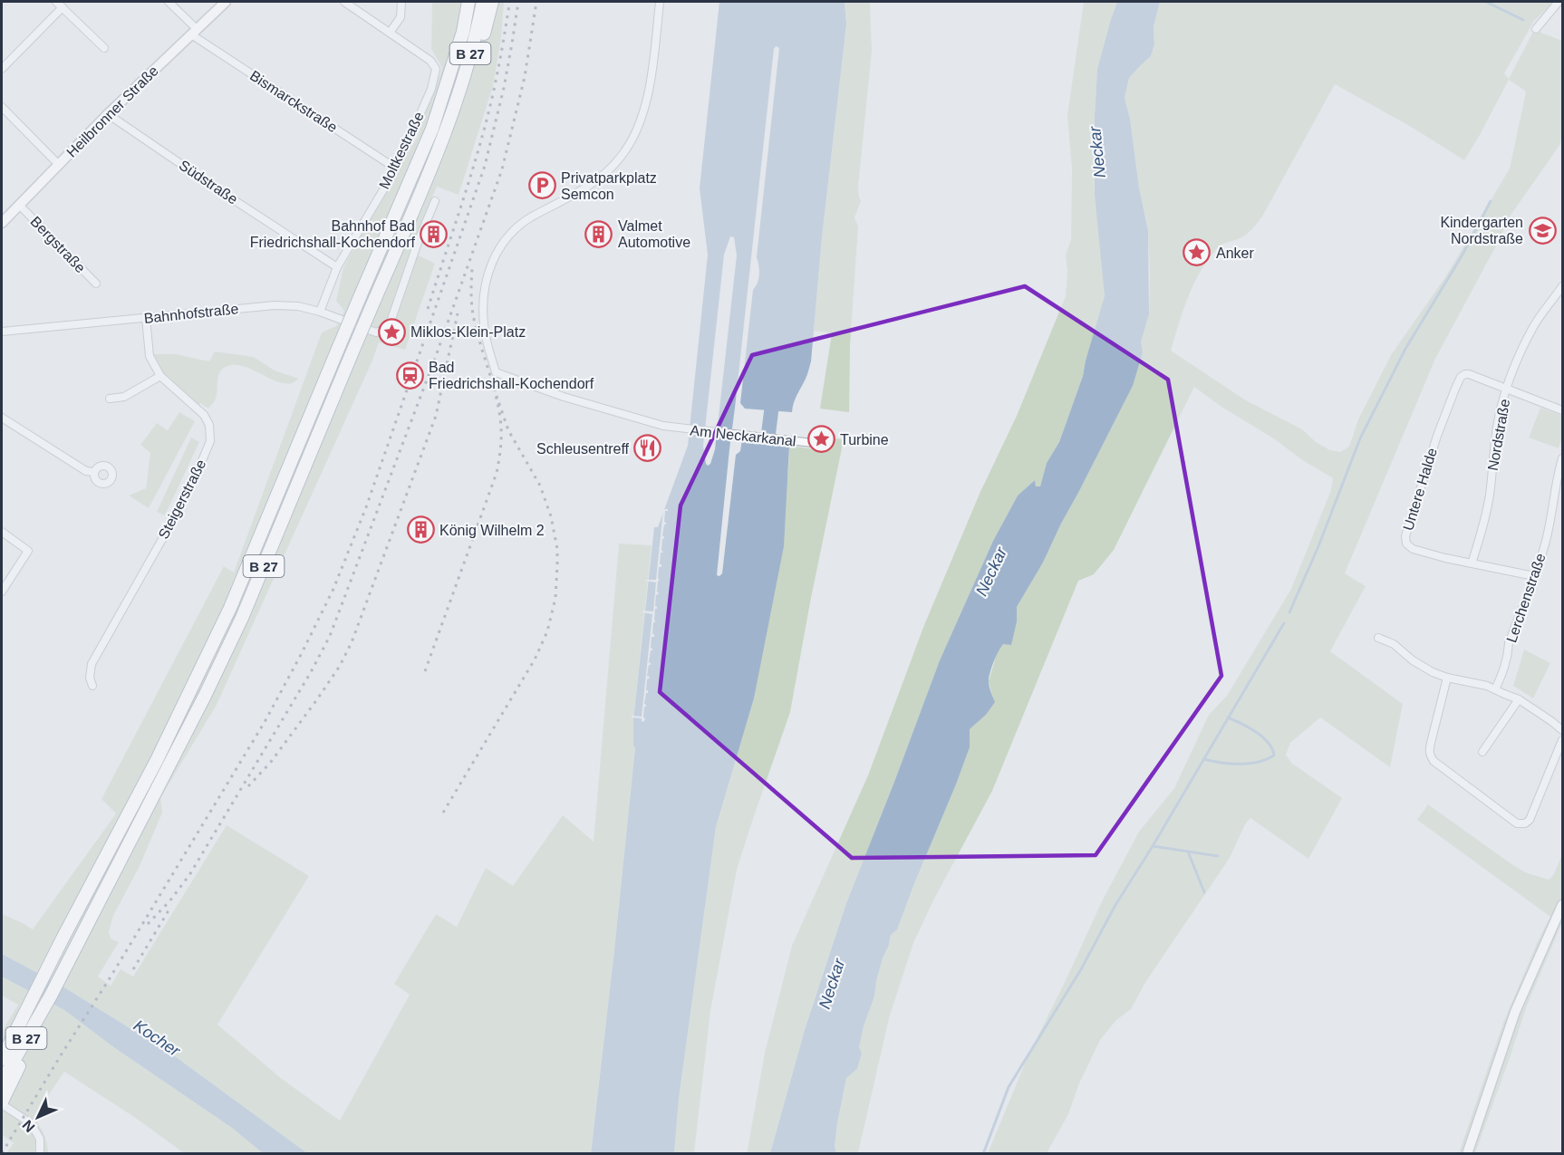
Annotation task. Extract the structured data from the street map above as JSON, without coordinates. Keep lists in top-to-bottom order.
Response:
{
  "streets": {
    "highway": ["B 27"],
    "main road": ["Heilbronner Straße"],
    "street": [
      "Bismarckstraße",
      "Moltkestraße",
      "Südstraße",
      "Bergstraße",
      "Bahnhofstraße",
      "Nordstraße",
      "Am Neckarkanal",
      "Untere Halde",
      "Steigerstraße",
      "Lerchenstraße"
    ]
  },
  "crossings": [
    ["Bismarckstraße", "Heilbronner Straße"],
    ["Bismarckstraße", "Moltkestraße"],
    ["Heilbronner Straße", "Südstraße"],
    ["Heilbronner Straße", "Bergstraße"],
    ["Moltkestraße", "Südstraße"],
    ["Moltkestraße", "Bahnhofstraße"],
    ["Bahnhofstraße", "Steigerstraße"],
    ["Nordstraße", "Untere Halde"],
    ["Untere Halde", "Lerchenstraße"]
  ],
  "water": ["Neckar", "Kocher"],
  "places": {
    "parking": ["Privatparkplatz Semcon"],
    "school or university": ["Kindergarten Nordstraße"],
    "building": ["Bahnhof Bad Friedrichshall-Kochendorf", "Valmet Automotive", "König Wilhelm 2"],
    "place": ["Anker", "Miklos-Klein-Platz", "Turbine"],
    "station": ["Bad Friedrichshall-Kochendorf"],
    "restaurant": ["Schleusentreff"]
  },
  "north": "bottom left"
}
